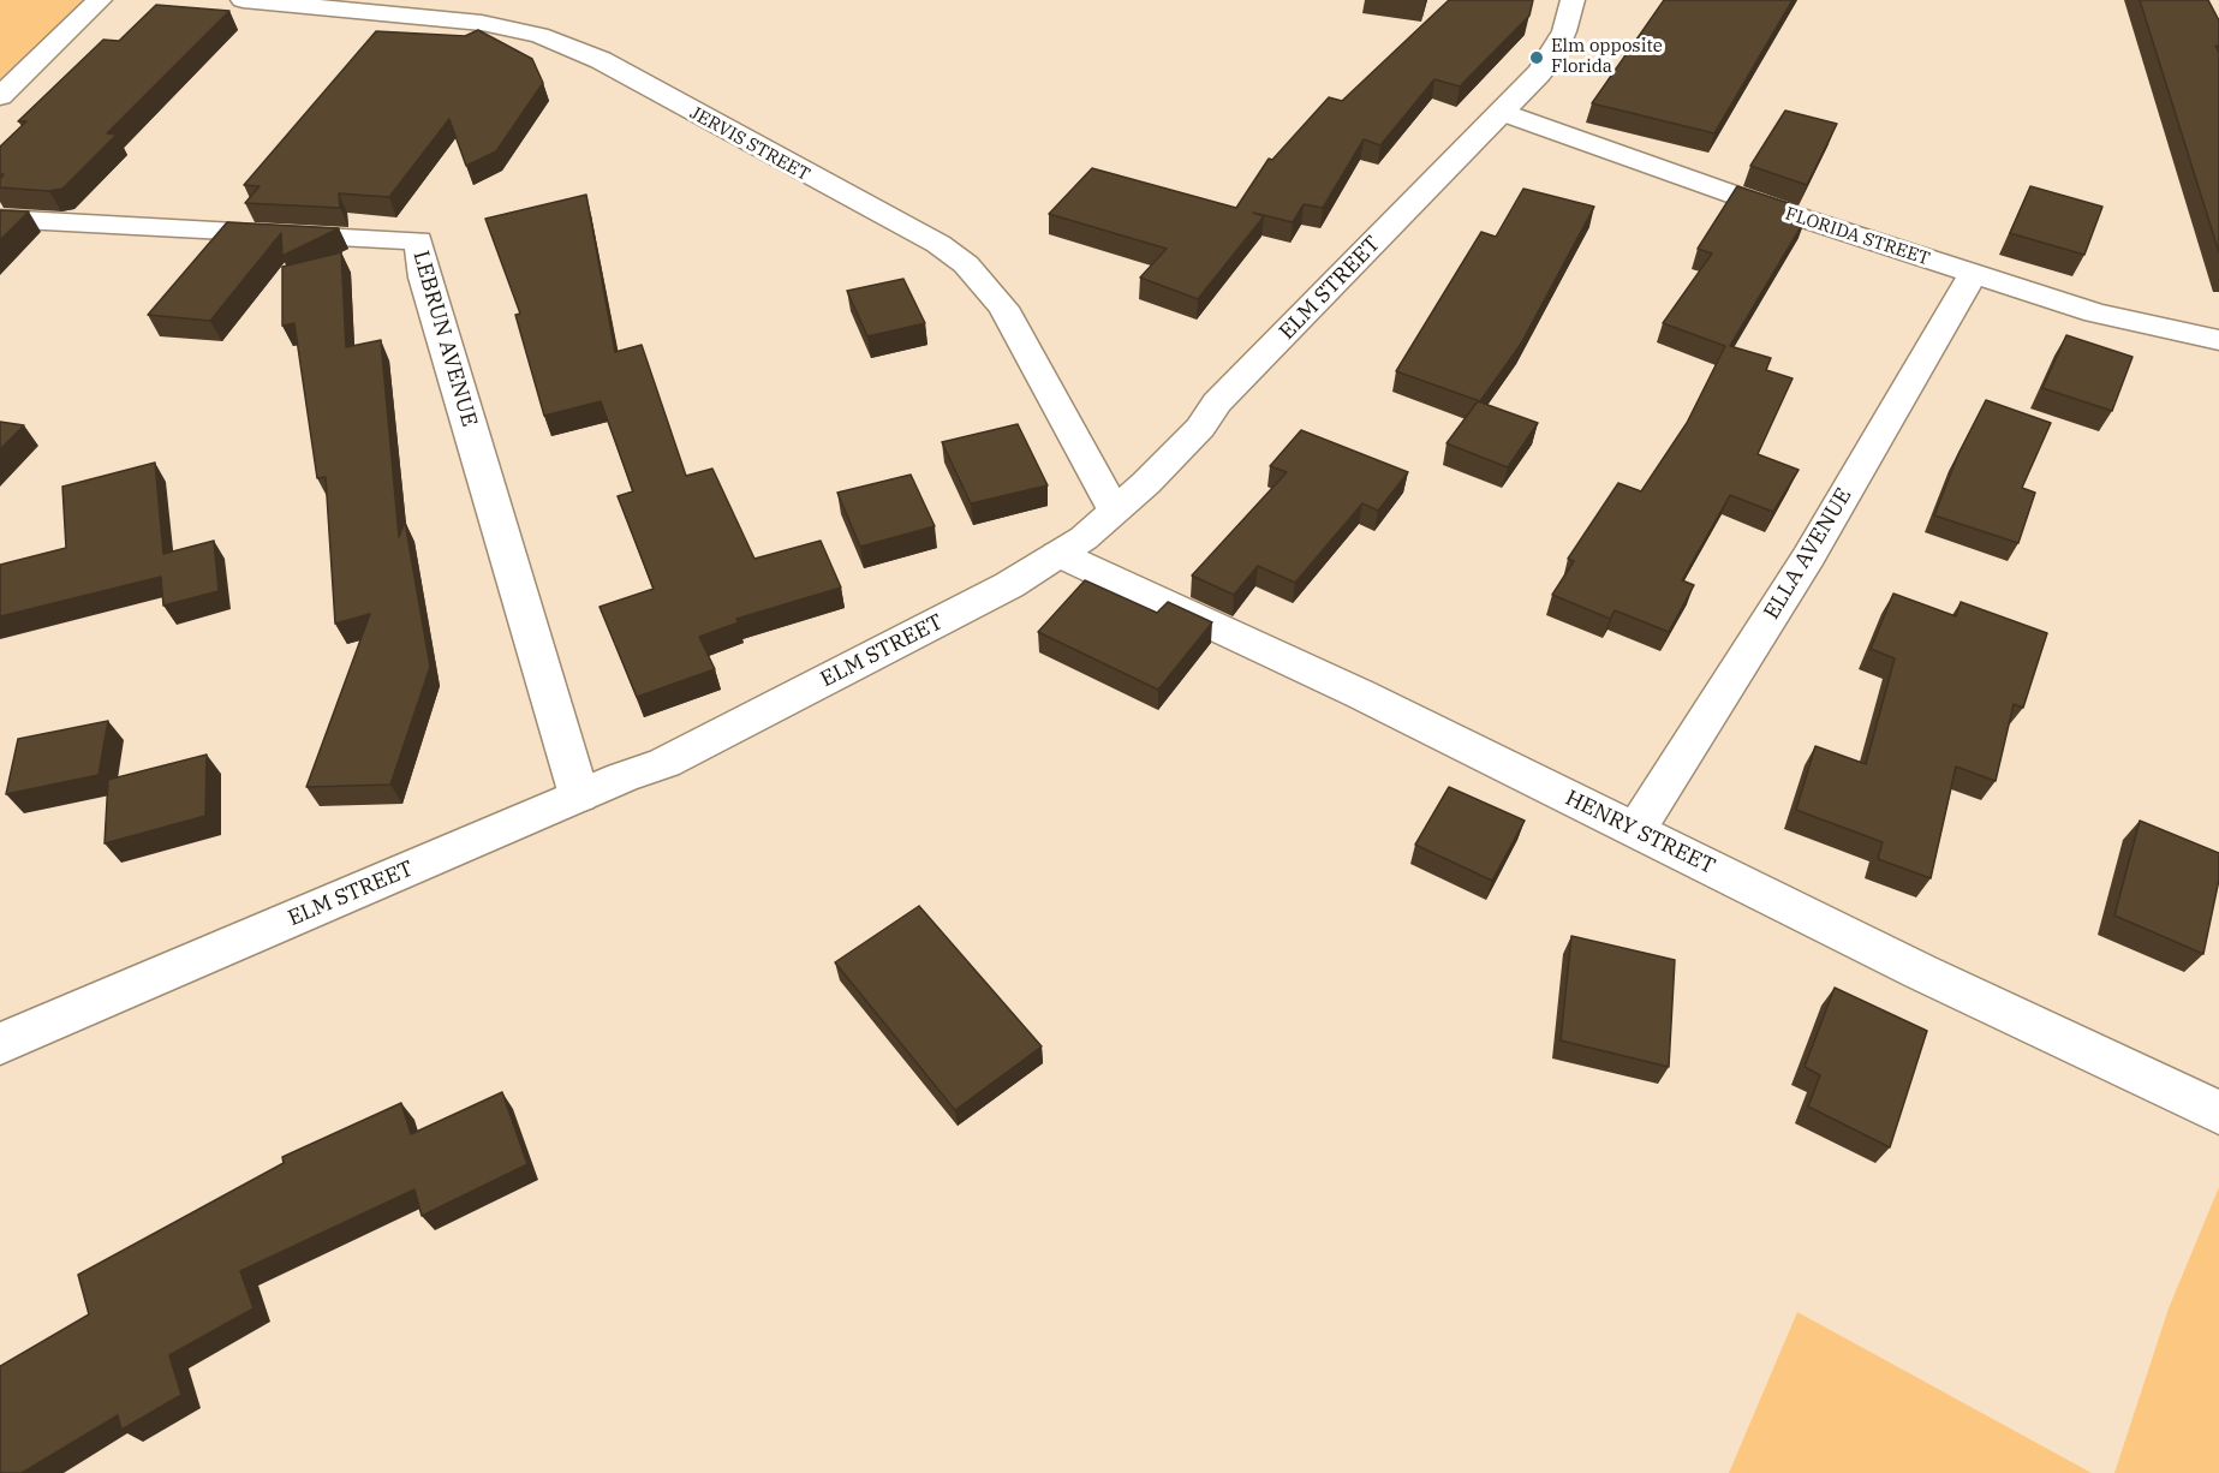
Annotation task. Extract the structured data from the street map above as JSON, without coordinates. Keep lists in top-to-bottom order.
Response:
{
  "streets": {
    "street": [
      "JERVIS STREET",
      "FLORIDA STREET",
      "ELM STREET",
      "LEBRUN AVENUE",
      "ELLA AVENUE",
      "HENRY STREET"
    ]
  },
  "crossings": [
    ["JERVIS STREET", "ELM STREET"],
    ["FLORIDA STREET", "ELM STREET"],
    ["FLORIDA STREET", "ELLA AVENUE"],
    ["ELM STREET", "LEBRUN AVENUE"],
    ["ELM STREET", "HENRY STREET"],
    ["ELLA AVENUE", "HENRY STREET"]
  ],
  "places": ["Elm opposite Florida"]
}
